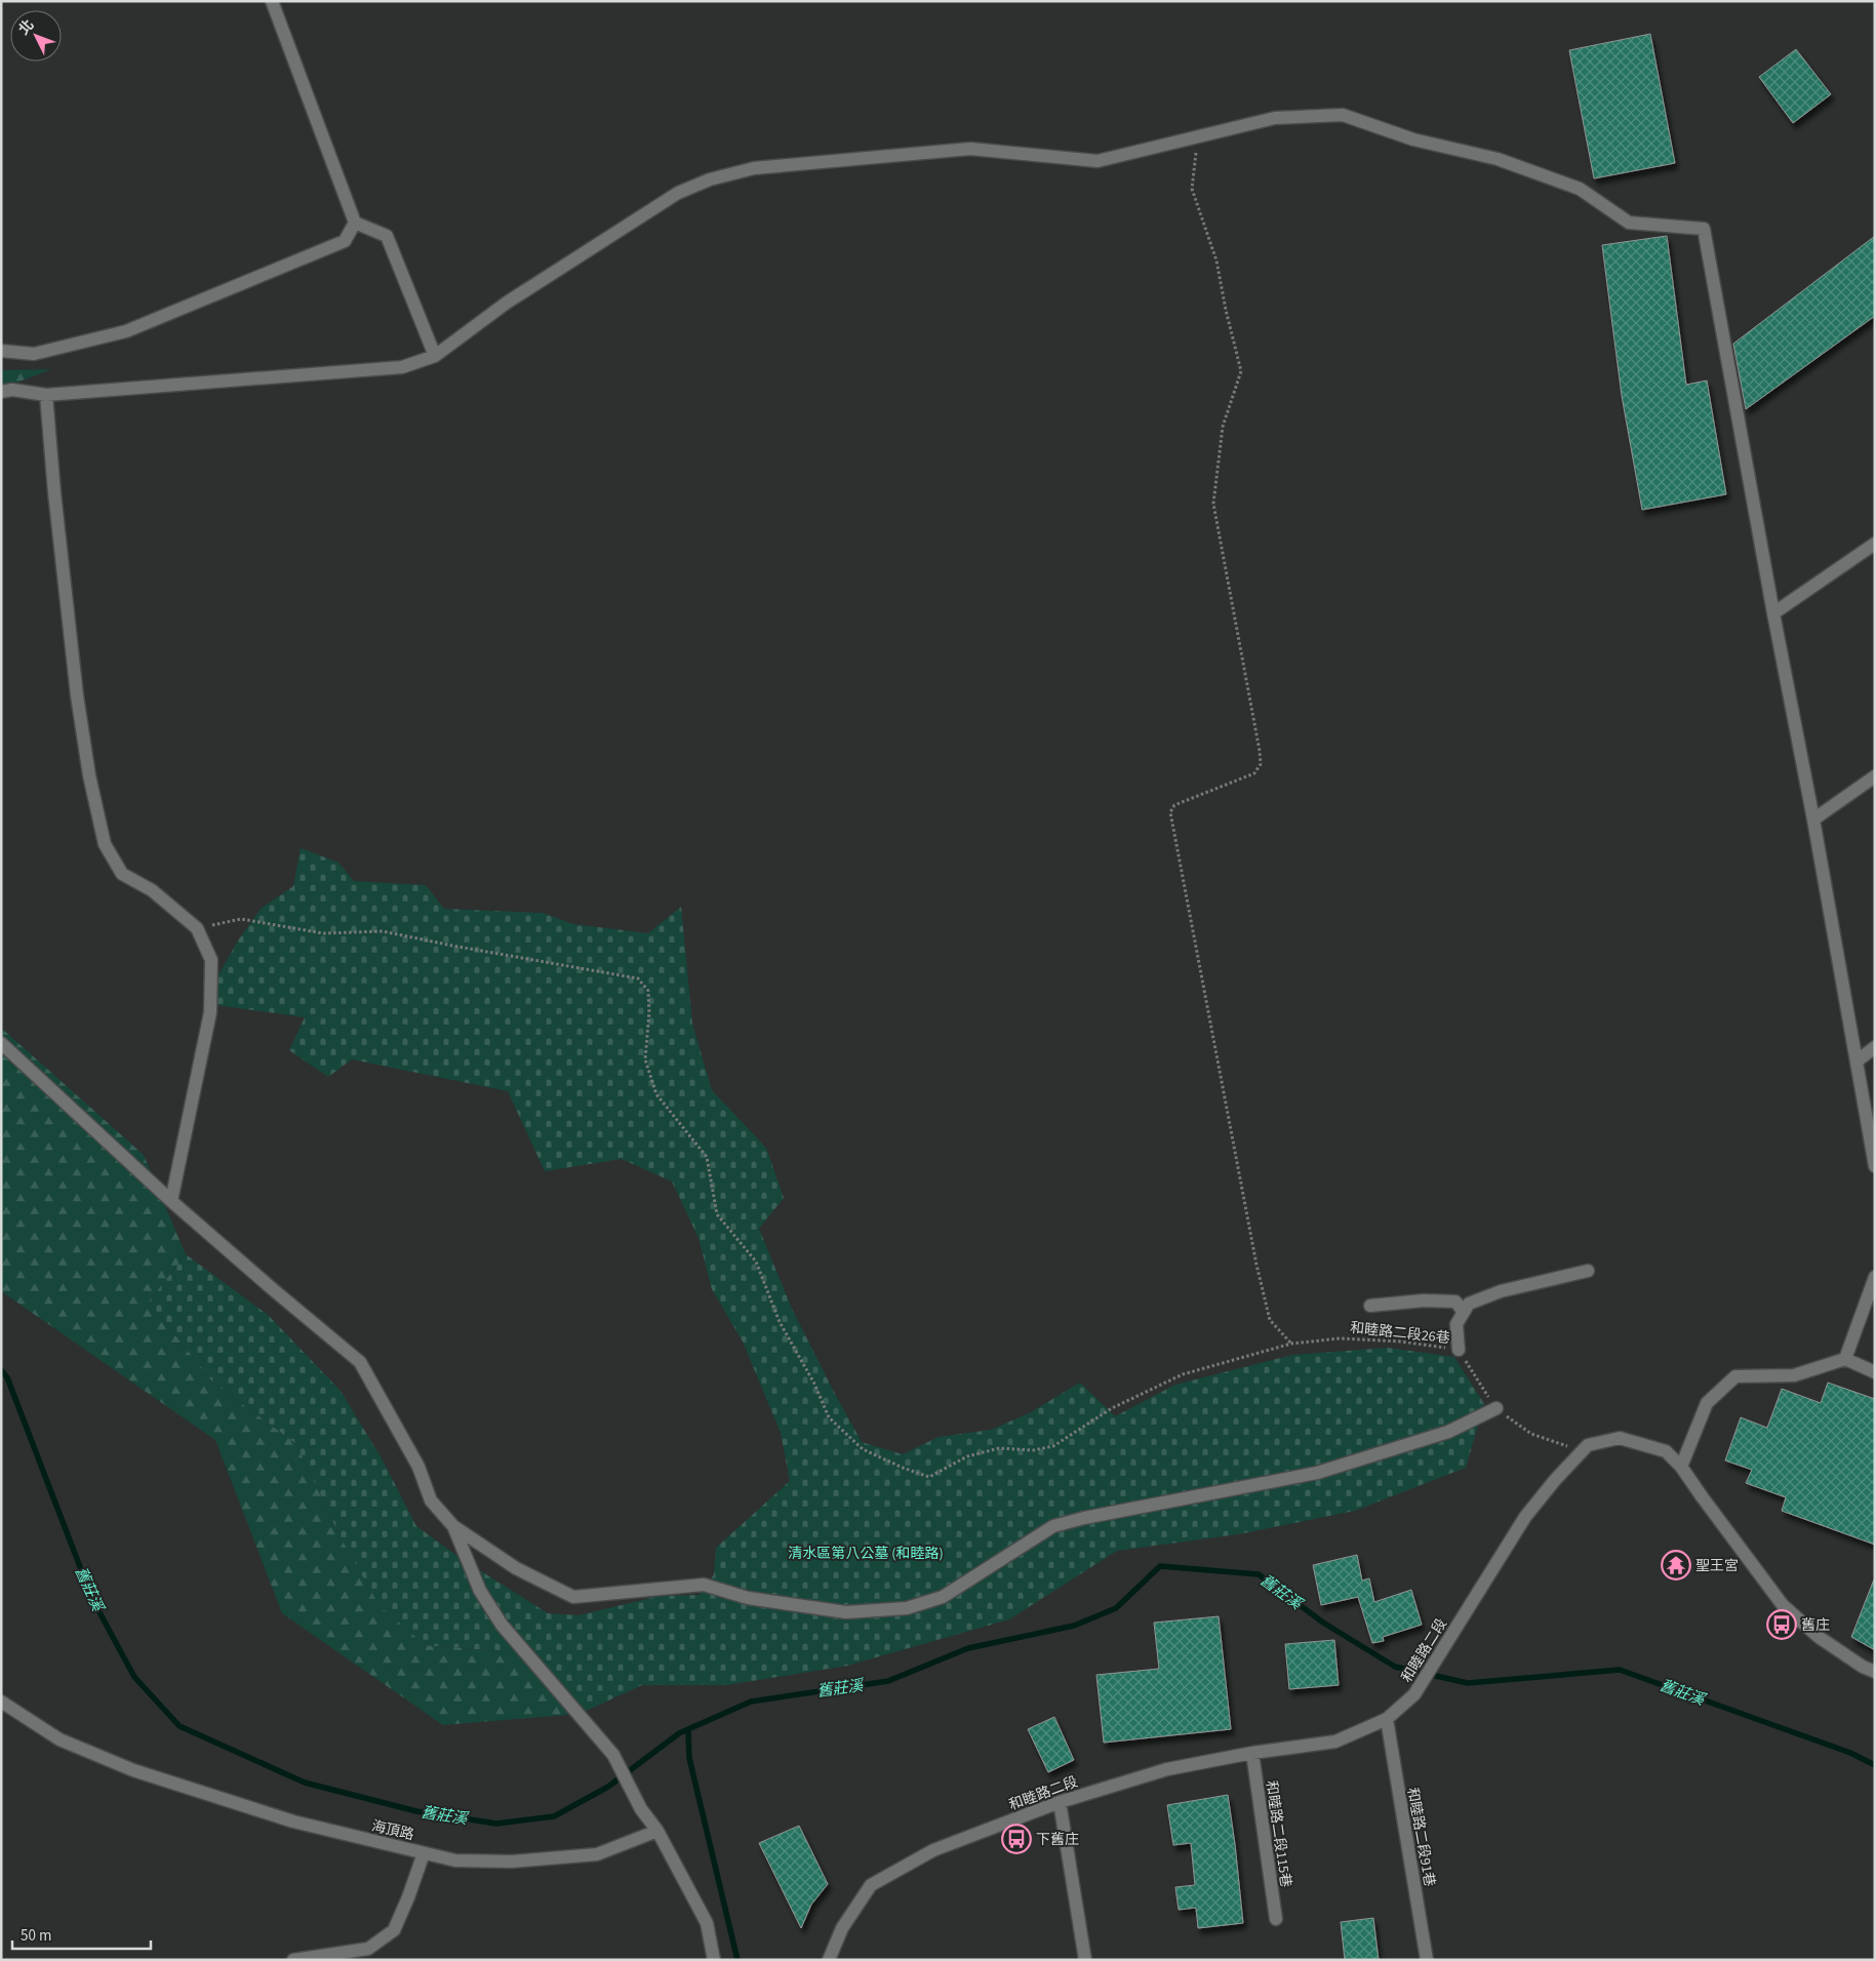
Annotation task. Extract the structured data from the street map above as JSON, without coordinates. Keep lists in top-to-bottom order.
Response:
{
  "streets": {
    "street": [
      "和睦路二段",
      "海頂路",
      "和睦路二段115巷",
      "和睦路二段91巷"
    ],
    "path": ["和睦路二段26巷"]
  },
  "crossings": [
    ["和睦路二段26巷", "和睦路二段"],
    ["和睦路二段", "和睦路二段115巷"],
    ["和睦路二段", "和睦路二段91巷"]
  ],
  "water": ["舊莊溪"],
  "parks": ["清水區第八公墓 (和睦路)"],
  "places": {
    "temple": ["聖王宮"],
    "bus stop": ["舊庄", "下舊庄"]
  },
  "scale_bar": "50 m",
  "north": "top left"
}
